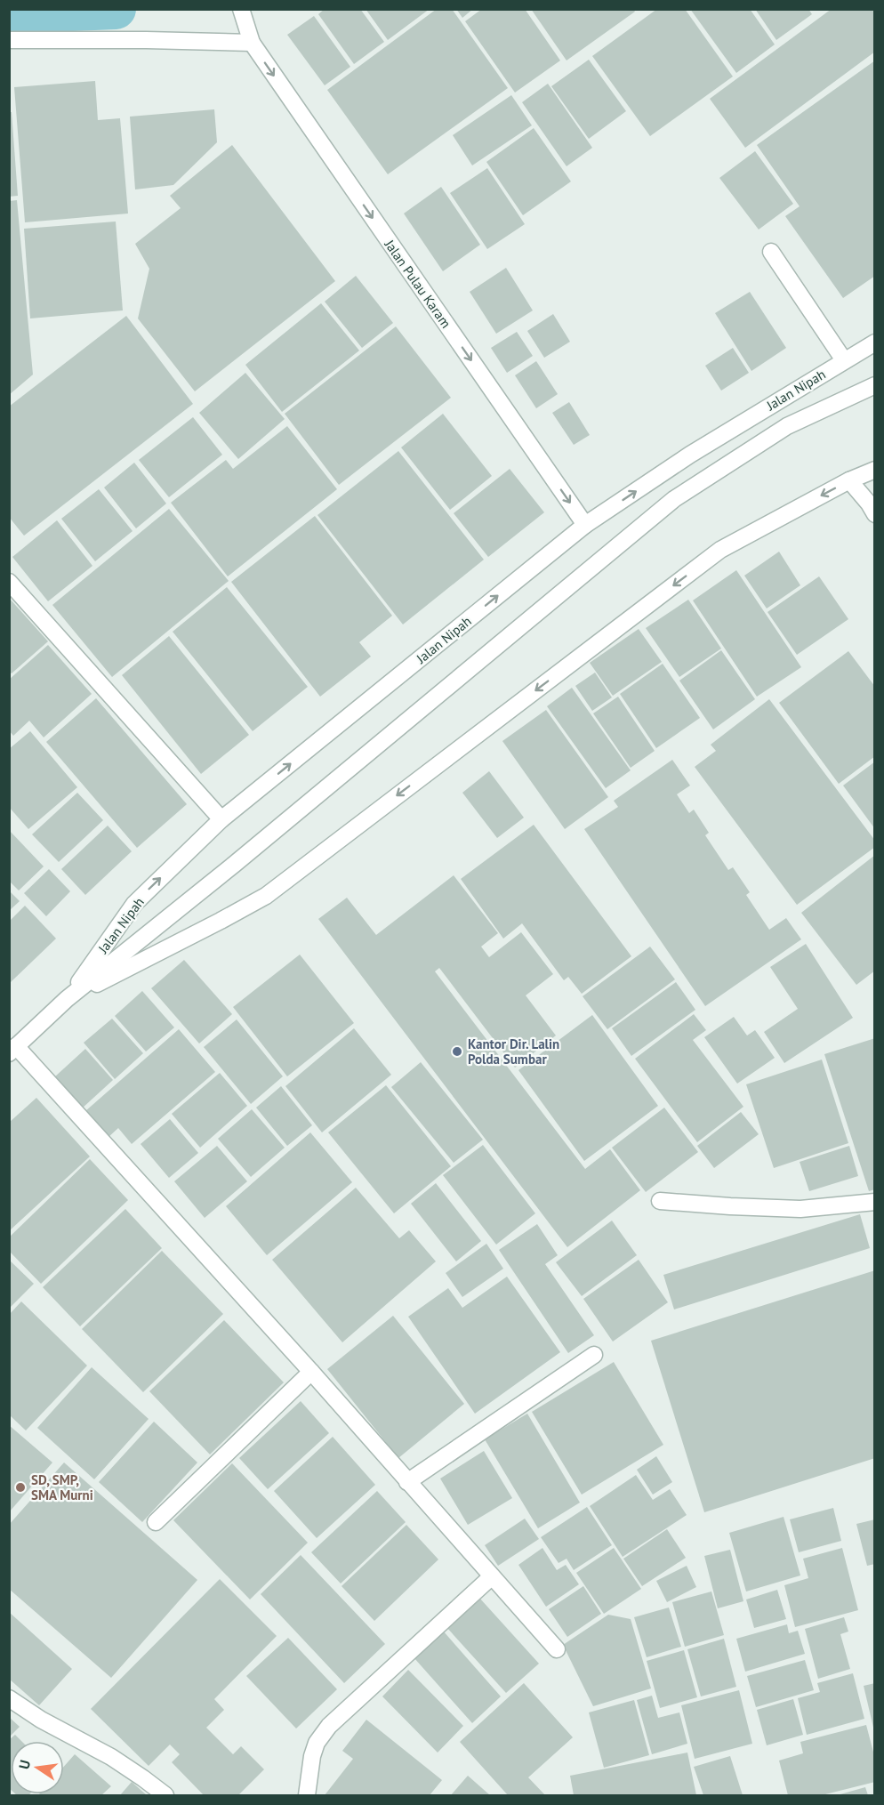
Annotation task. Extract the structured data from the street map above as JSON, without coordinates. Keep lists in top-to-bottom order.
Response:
{
  "streets": {
    "street": ["Jalan Pulau Karam", "Jalan Nipah"]
  },
  "crossings": [
    ["Jalan Pulau Karam", "Jalan Nipah"]
  ],
  "one_way": ["Jalan Pulau Karam"],
  "places": ["Kantor Dir. Lalin Polda Sumbar", "SD, SMP, SMA Murni"],
  "north": "left"
}
